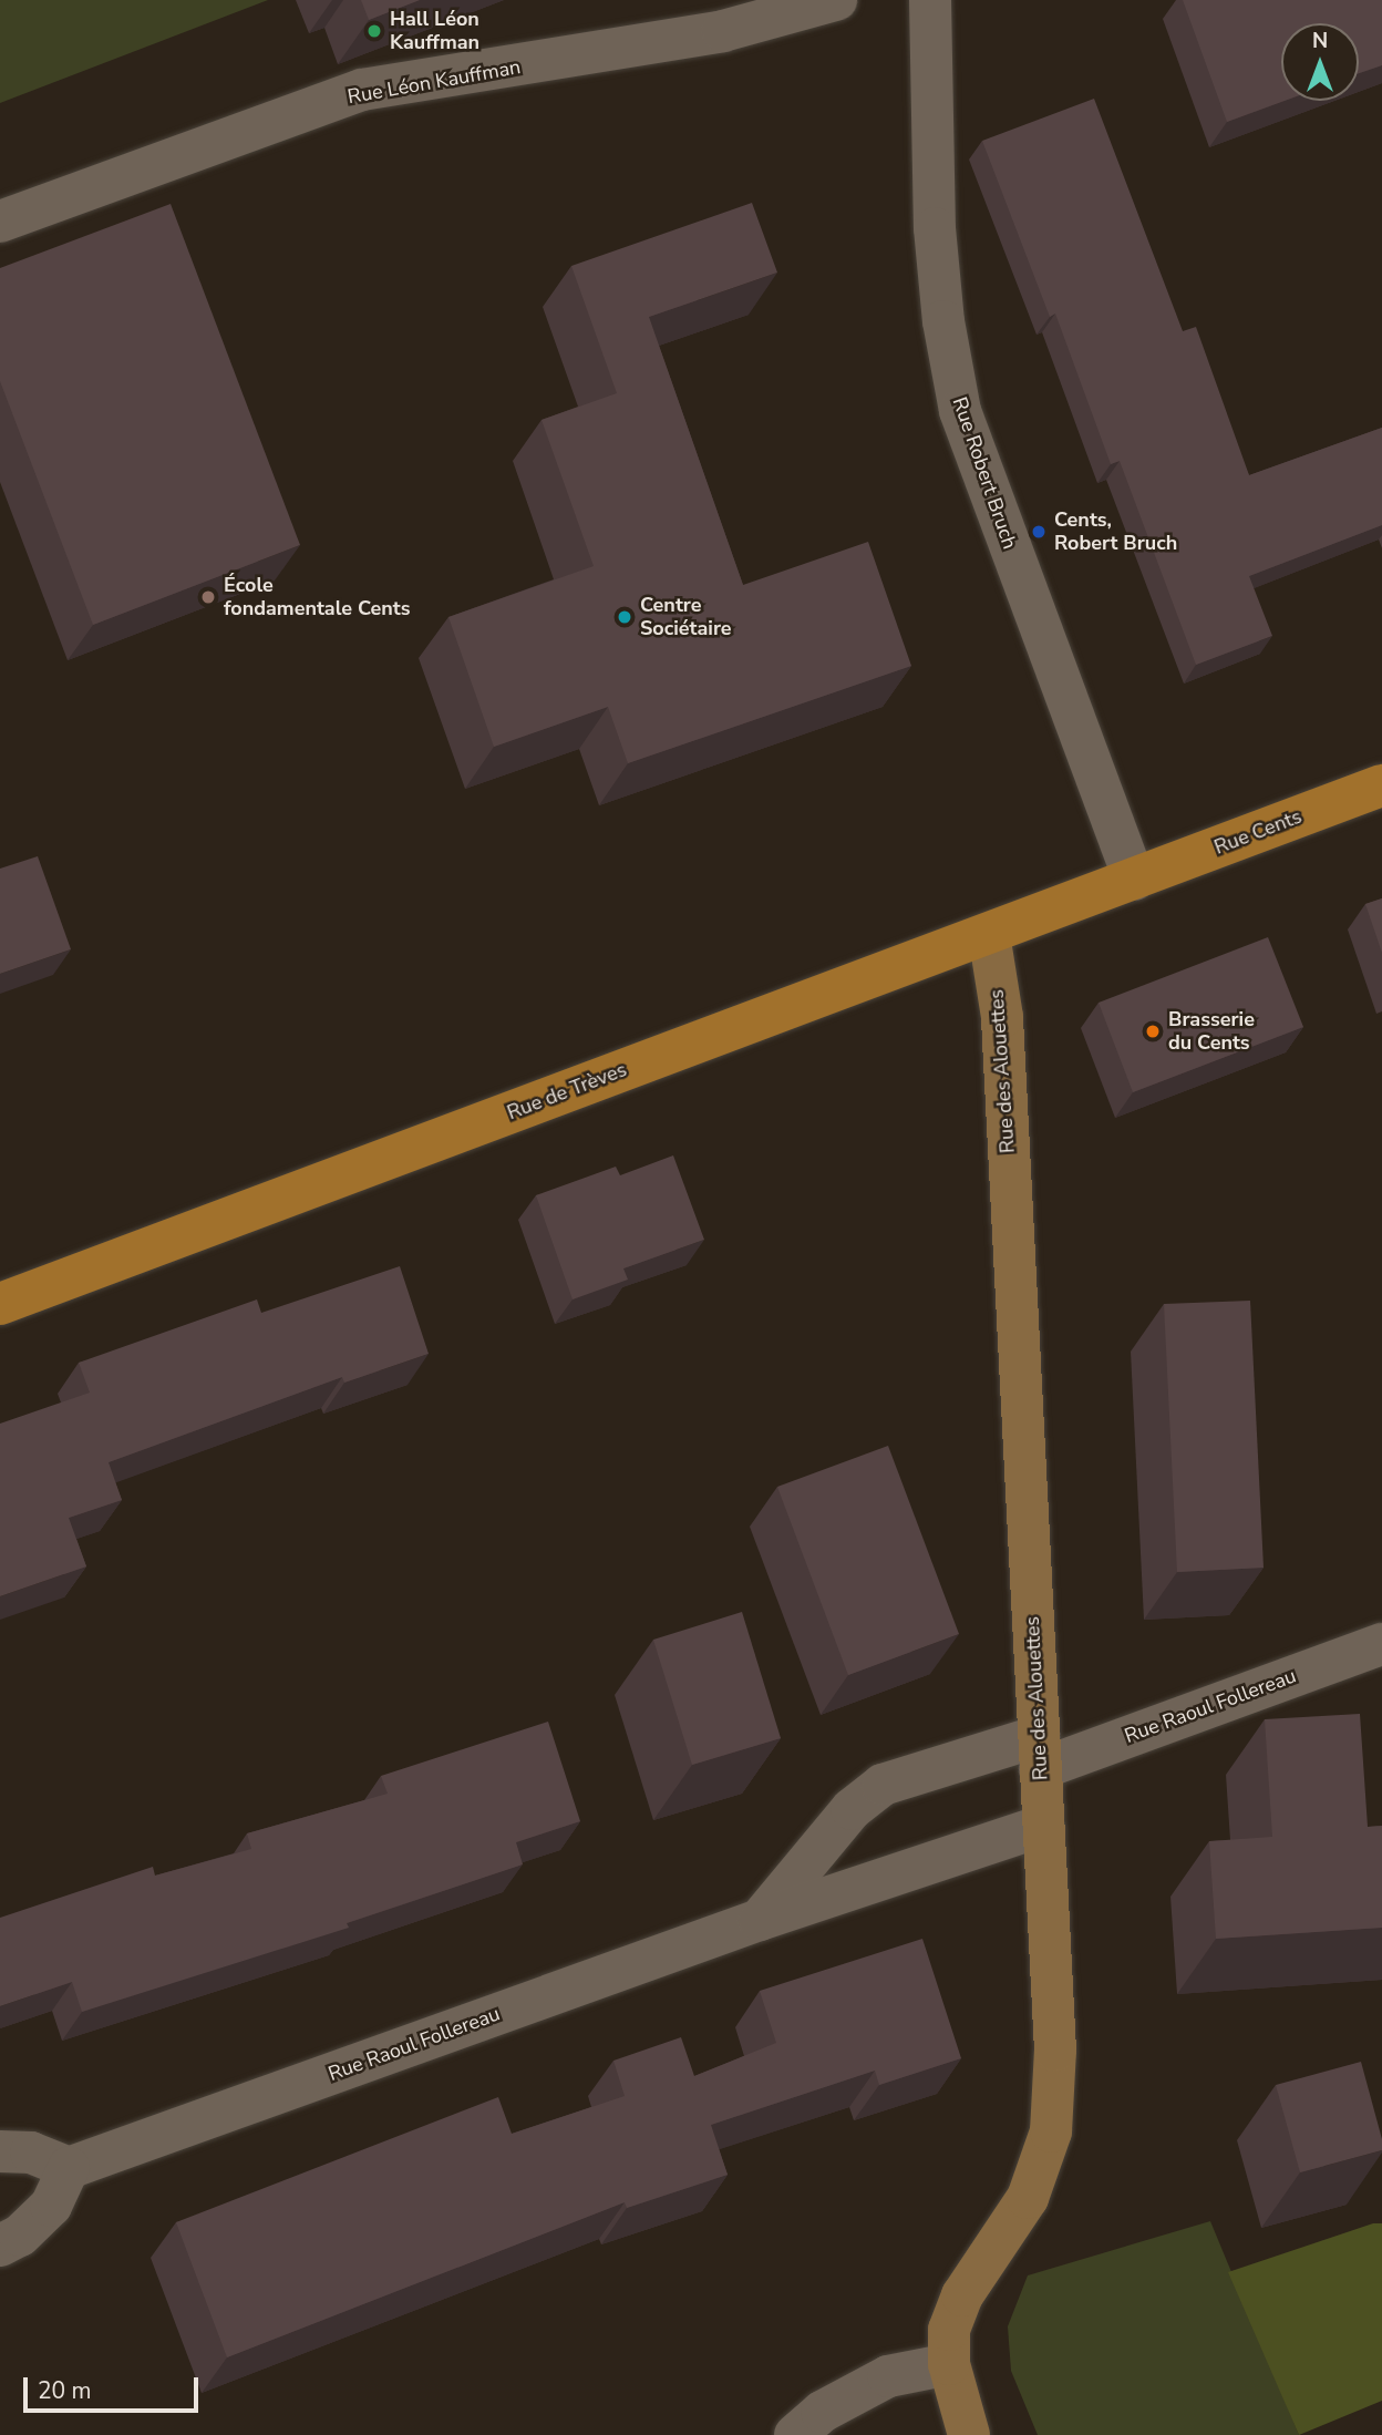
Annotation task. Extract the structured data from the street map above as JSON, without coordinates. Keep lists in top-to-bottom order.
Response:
{
  "streets": {
    "main road": ["Rue Cents", "Rue des Alouettes", "Rue de Trèves"],
    "street": ["Rue Léon Kauffman", "Rue Robert Bruch", "Rue Raoul Follereau"]
  },
  "crossings": [
    ["Rue Robert Bruch", "Rue Cents"],
    ["Rue Robert Bruch", "Rue de Trèves"],
    ["Rue Cents", "Rue de Trèves"],
    ["Rue des Alouettes", "Rue de Trèves"],
    ["Rue des Alouettes", "Rue Raoul Follereau"]
  ],
  "places": [
    "Hall Léon Kauffman",
    "Cents, Robert Bruch",
    "École fondamentale Cents",
    "Centre Sociétaire",
    "Brasserie du Cents"
  ],
  "scale_bar": "20 m",
  "north": "top"
}
